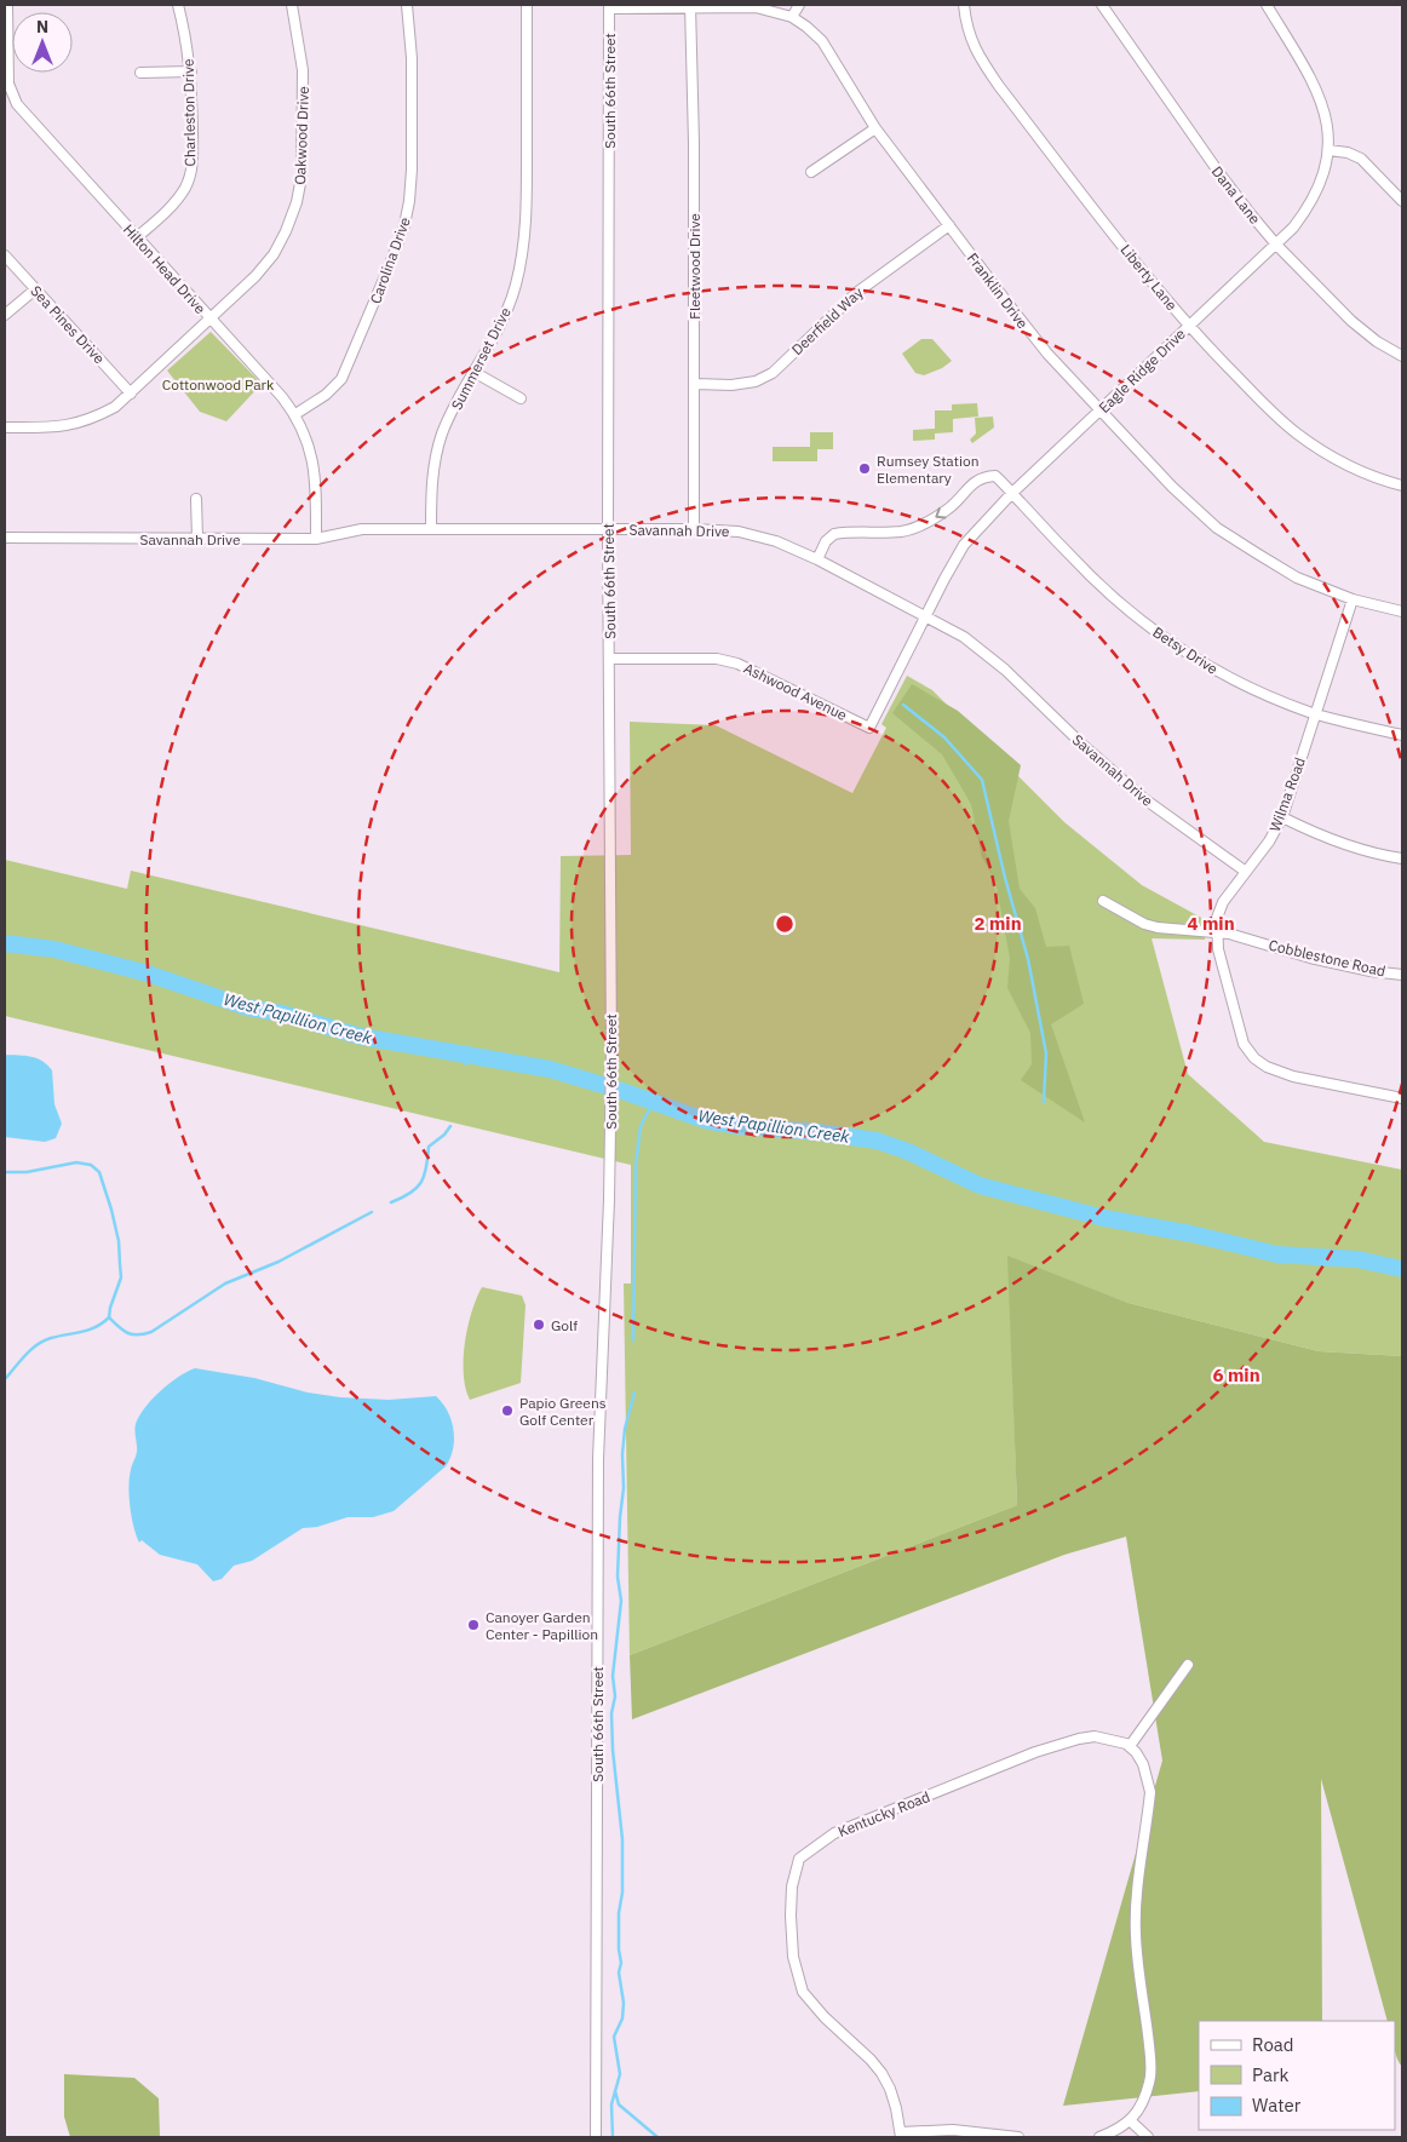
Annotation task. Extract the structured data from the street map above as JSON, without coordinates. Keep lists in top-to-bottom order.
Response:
{
  "streets": {
    "street": [
      "South 66th Street",
      "Charleston Drive",
      "Oakwood Drive",
      "Dana Lane",
      "Carolina Drive",
      "Fleetwood Drive",
      "Hilton Head Drive",
      "Liberty Lane",
      "Franklin Drive",
      "Deerfield Way",
      "Sea Pines Drive",
      "Summerset Drive",
      "Eagle Ridge Drive",
      "Savannah Drive",
      "Betsy Drive",
      "Ashwood Avenue",
      "Wilma Road",
      "Cobblestone Road",
      "Kentucky Road"
    ]
  },
  "crossings": [
    ["South 66th Street", "Franklin Drive"],
    ["South 66th Street", "Savannah Drive"],
    ["South 66th Street", "Ashwood Avenue"],
    ["Charleston Drive", "Hilton Head Drive"],
    ["Oakwood Drive", "Hilton Head Drive"],
    ["Oakwood Drive", "Sea Pines Drive"],
    ["Dana Lane", "Eagle Ridge Drive"],
    ["Carolina Drive", "Hilton Head Drive"],
    ["Fleetwood Drive", "Franklin Drive"],
    ["Fleetwood Drive", "Deerfield Way"],
    ["Fleetwood Drive", "Savannah Drive"],
    ["Hilton Head Drive", "Savannah Drive"],
    ["Liberty Lane", "Eagle Ridge Drive"],
    ["Franklin Drive", "Deerfield Way"],
    ["Franklin Drive", "Eagle Ridge Drive"],
    ["Franklin Drive", "Wilma Road"],
    ["Summerset Drive", "Savannah Drive"],
    ["Eagle Ridge Drive", "Savannah Drive"],
    ["Eagle Ridge Drive", "Betsy Drive"],
    ["Eagle Ridge Drive", "Ashwood Avenue"],
    ["Savannah Drive", "Betsy Drive"],
    ["Savannah Drive", "Wilma Road"],
    ["Betsy Drive", "Wilma Road"],
    ["Wilma Road", "Cobblestone Road"]
  ],
  "water": ["West Papillion Creek"],
  "parks": ["Cottonwood Park"],
  "places": [
    "Rumsey Station Elementary",
    "Golf",
    "Papio Greens Golf Center",
    "Canoyer Garden Center - Papillion"
  ],
  "legend": ["Road", "Park", "Water"],
  "north": "top",
  "rings": ["2 min", "4 min", "6 min"]
}
